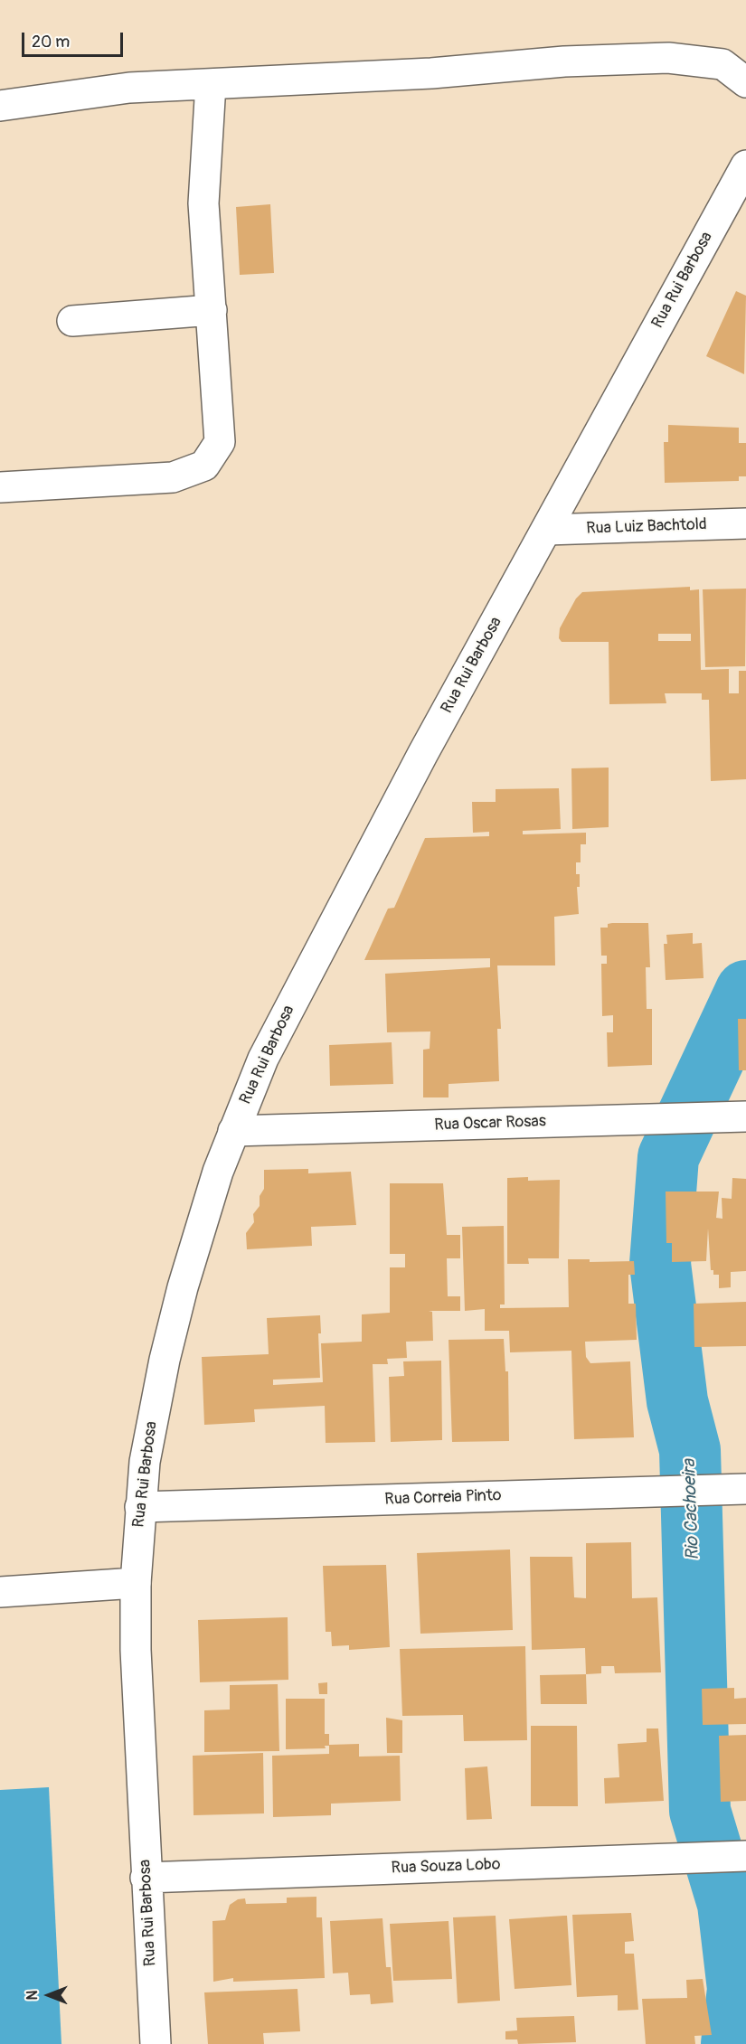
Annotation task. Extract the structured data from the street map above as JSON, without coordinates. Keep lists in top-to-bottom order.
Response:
{
  "streets": {
    "street": [
      "Rua Rui Barbosa",
      "Rua Luiz Bachtold",
      "Rua Oscar Rosas",
      "Rua Correia Pinto",
      "Rua Souza Lobo"
    ]
  },
  "crossings": [
    ["Rua Rui Barbosa", "Rua Luiz Bachtold"],
    ["Rua Rui Barbosa", "Rua Oscar Rosas"],
    ["Rua Rui Barbosa", "Rua Correia Pinto"],
    ["Rua Rui Barbosa", "Rua Souza Lobo"]
  ],
  "water": ["Rio Cachoeira"],
  "scale_bar": "20 m",
  "north": "left"
}
